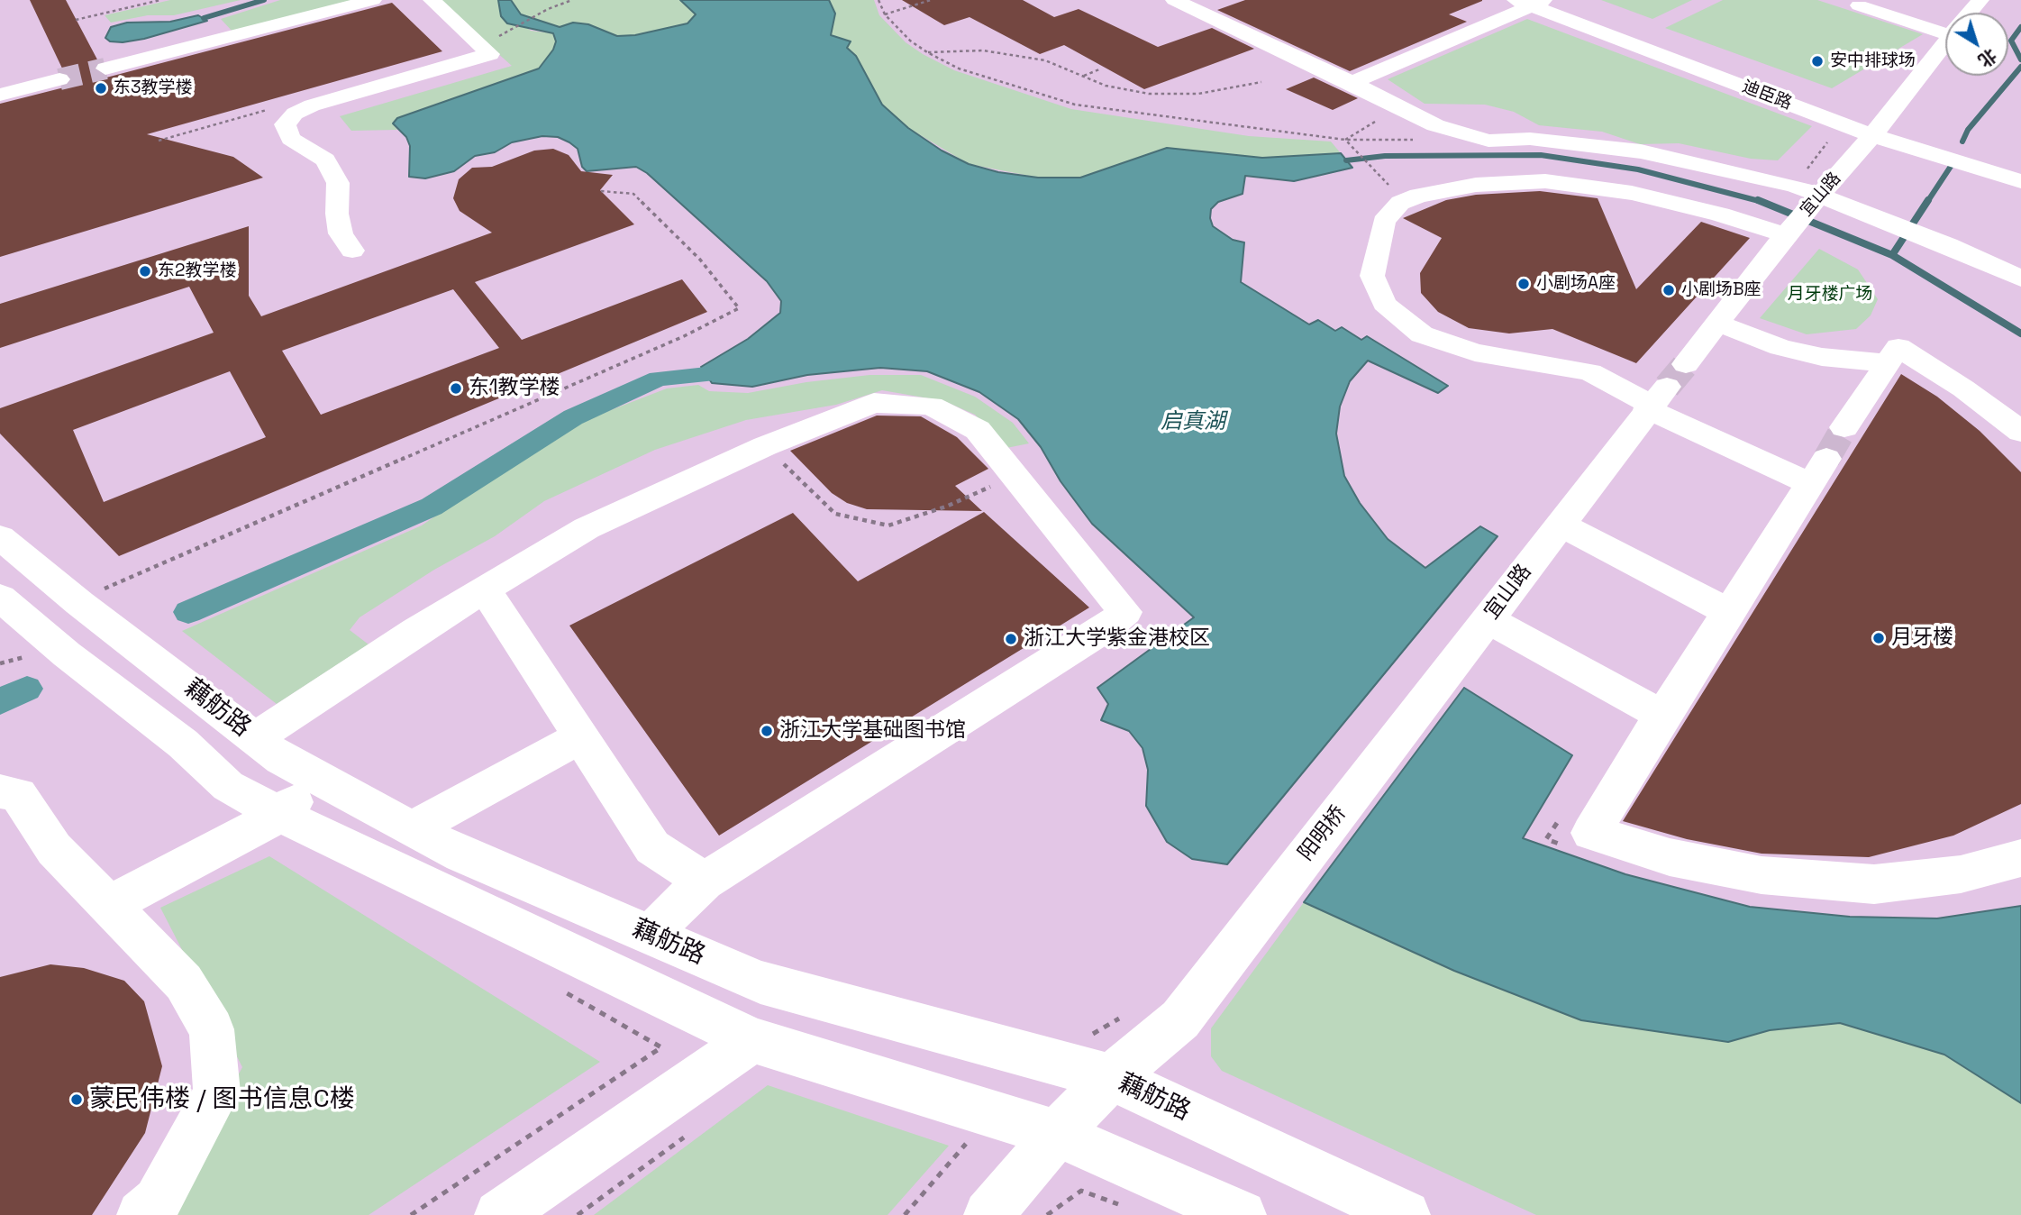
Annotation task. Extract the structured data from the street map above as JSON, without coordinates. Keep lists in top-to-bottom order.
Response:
{
  "streets": {
    "street": [
      "迪臣路",
      "宜山路",
      "藕舫路",
      "阳明桥"
    ]
  },
  "crossings": [
    ["迪臣路", "宜山路"],
    ["宜山路", "阳明桥"],
    ["藕舫路", "阳明桥"]
  ],
  "water": ["启真湖"],
  "parks": ["月牙楼广场"],
  "places": [
    "安中排球场",
    "东3教学楼",
    "东2教学楼",
    "小剧场A座",
    "小剧场B座",
    "东1教学楼",
    "月牙楼",
    "浙江大学紫金港校区",
    "浙江大学基础图书馆",
    "蒙民伟楼 / 图书信息C楼"
  ],
  "north": "bottom right"
}
